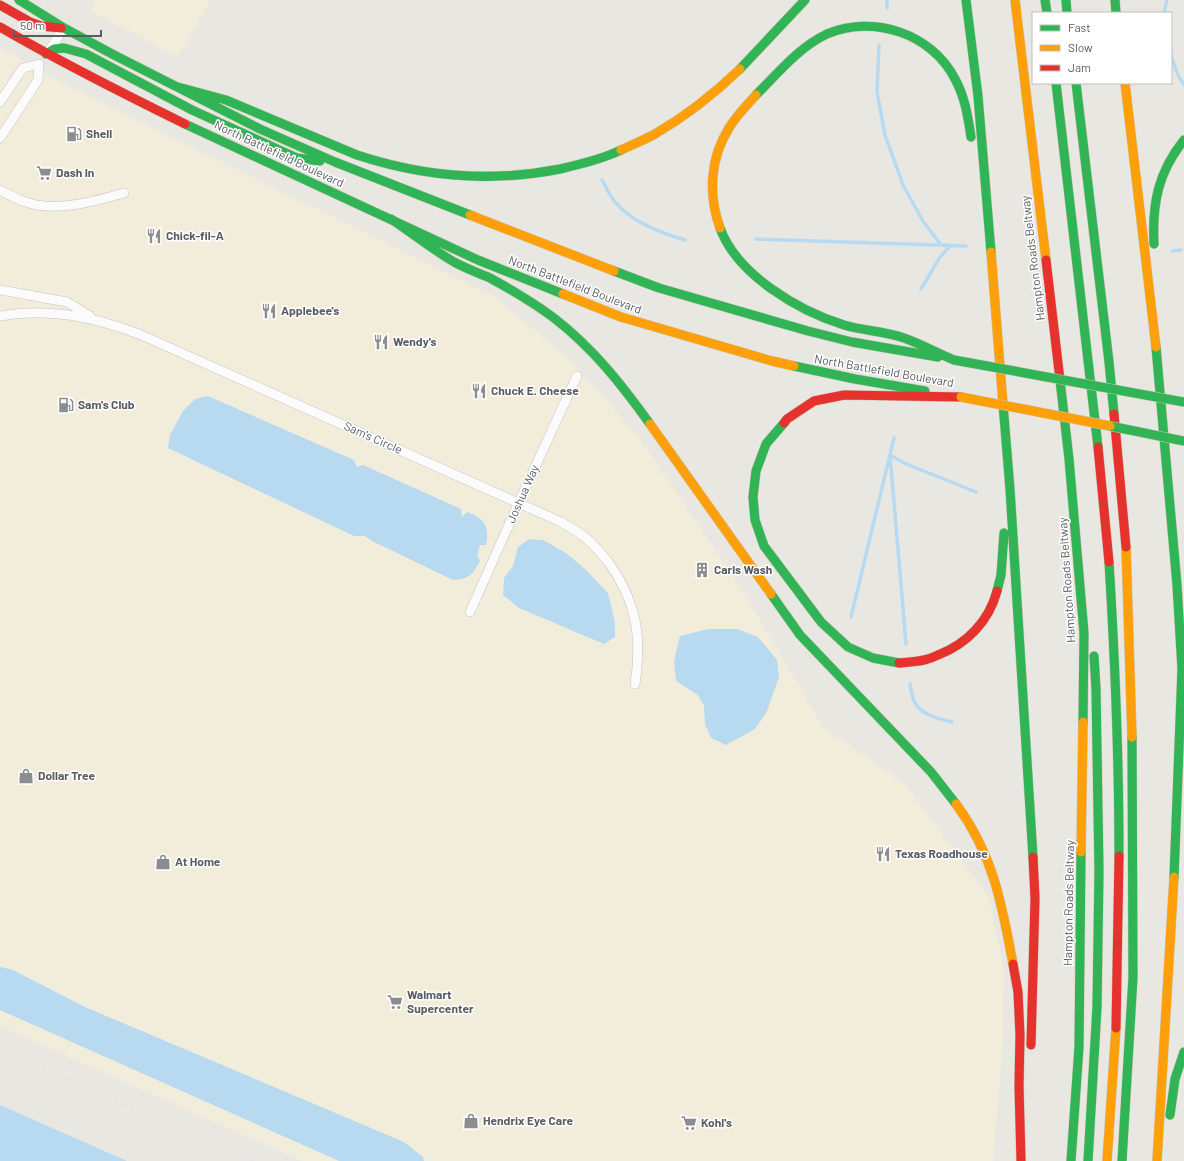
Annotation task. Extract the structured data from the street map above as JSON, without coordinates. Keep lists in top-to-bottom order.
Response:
{
  "streets": {
    "main road": ["North Battlefield Boulevard", "Hampton Roads Beltway"],
    "street": ["Sam's Circle", "Joshua Way"]
  },
  "crossings": [
    ["Sam's Circle", "Joshua Way"]
  ],
  "places": {
    "fuel station": ["Shell", "Sam's Club"],
    "supermarket": ["Dash In", "Walmart Supercenter", "Kohl's"],
    "restaurant": [
      "Chick-fil-A",
      "Applebee's",
      "Wendy's",
      "Chuck E. Cheese",
      "Texas Roadhouse"
    ],
    "building": ["Carls Wash"],
    "shop": ["Dollar Tree", "At Home", "Hendrix Eye Care"]
  },
  "legend": ["Fast", "Slow", "Jam"],
  "scale_bar": "50 m"
}
